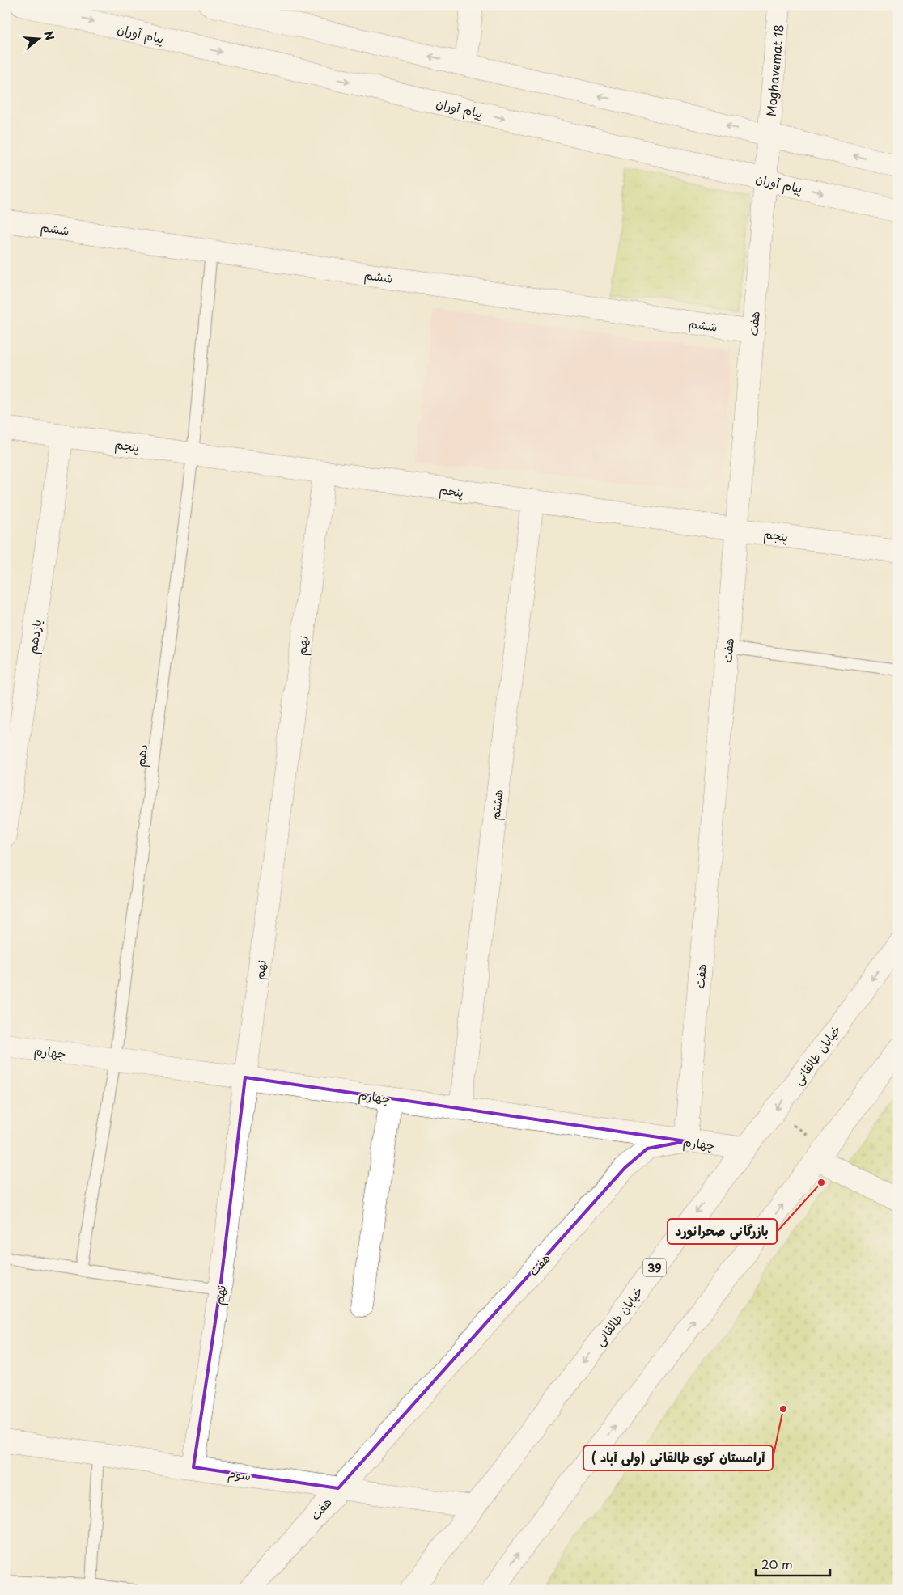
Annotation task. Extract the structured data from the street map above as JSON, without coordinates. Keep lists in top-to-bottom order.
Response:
{
  "streets": {
    "street": [
      "پیام آوران",
      "Moghavemat 18",
      "ششم",
      "هفت",
      "پنجم",
      "یازدهم",
      "نهم",
      "هشتم",
      "چهارم",
      "خیابان طالقانی",
      "39",
      "سوم"
    ],
    "lane": ["دهم"]
  },
  "crossings": [
    ["پیام آوران", "Moghavemat 18"],
    ["پیام آوران", "هفت"],
    ["Moghavemat 18", "هفت"],
    ["ششم", "هفت"],
    ["ششم", "دهم"],
    ["هفت", "پنجم"],
    ["هفت", "چهارم"],
    ["هفت", "سوم"],
    ["پنجم", "یازدهم"],
    ["پنجم", "نهم"],
    ["پنجم", "دهم"],
    ["پنجم", "هشتم"],
    ["نهم", "چهارم"],
    ["نهم", "سوم"],
    ["دهم", "چهارم"],
    ["هشتم", "چهارم"],
    ["چهارم", "خیابان طالقانی"],
    ["خیابان طالقانی", "سوم"]
  ],
  "places": ["بازرگانی صحرانورد", "آرامستان کوی طالقانی (ولی آباد )"],
  "scale_bar": "20 m",
  "north": "right"
}
